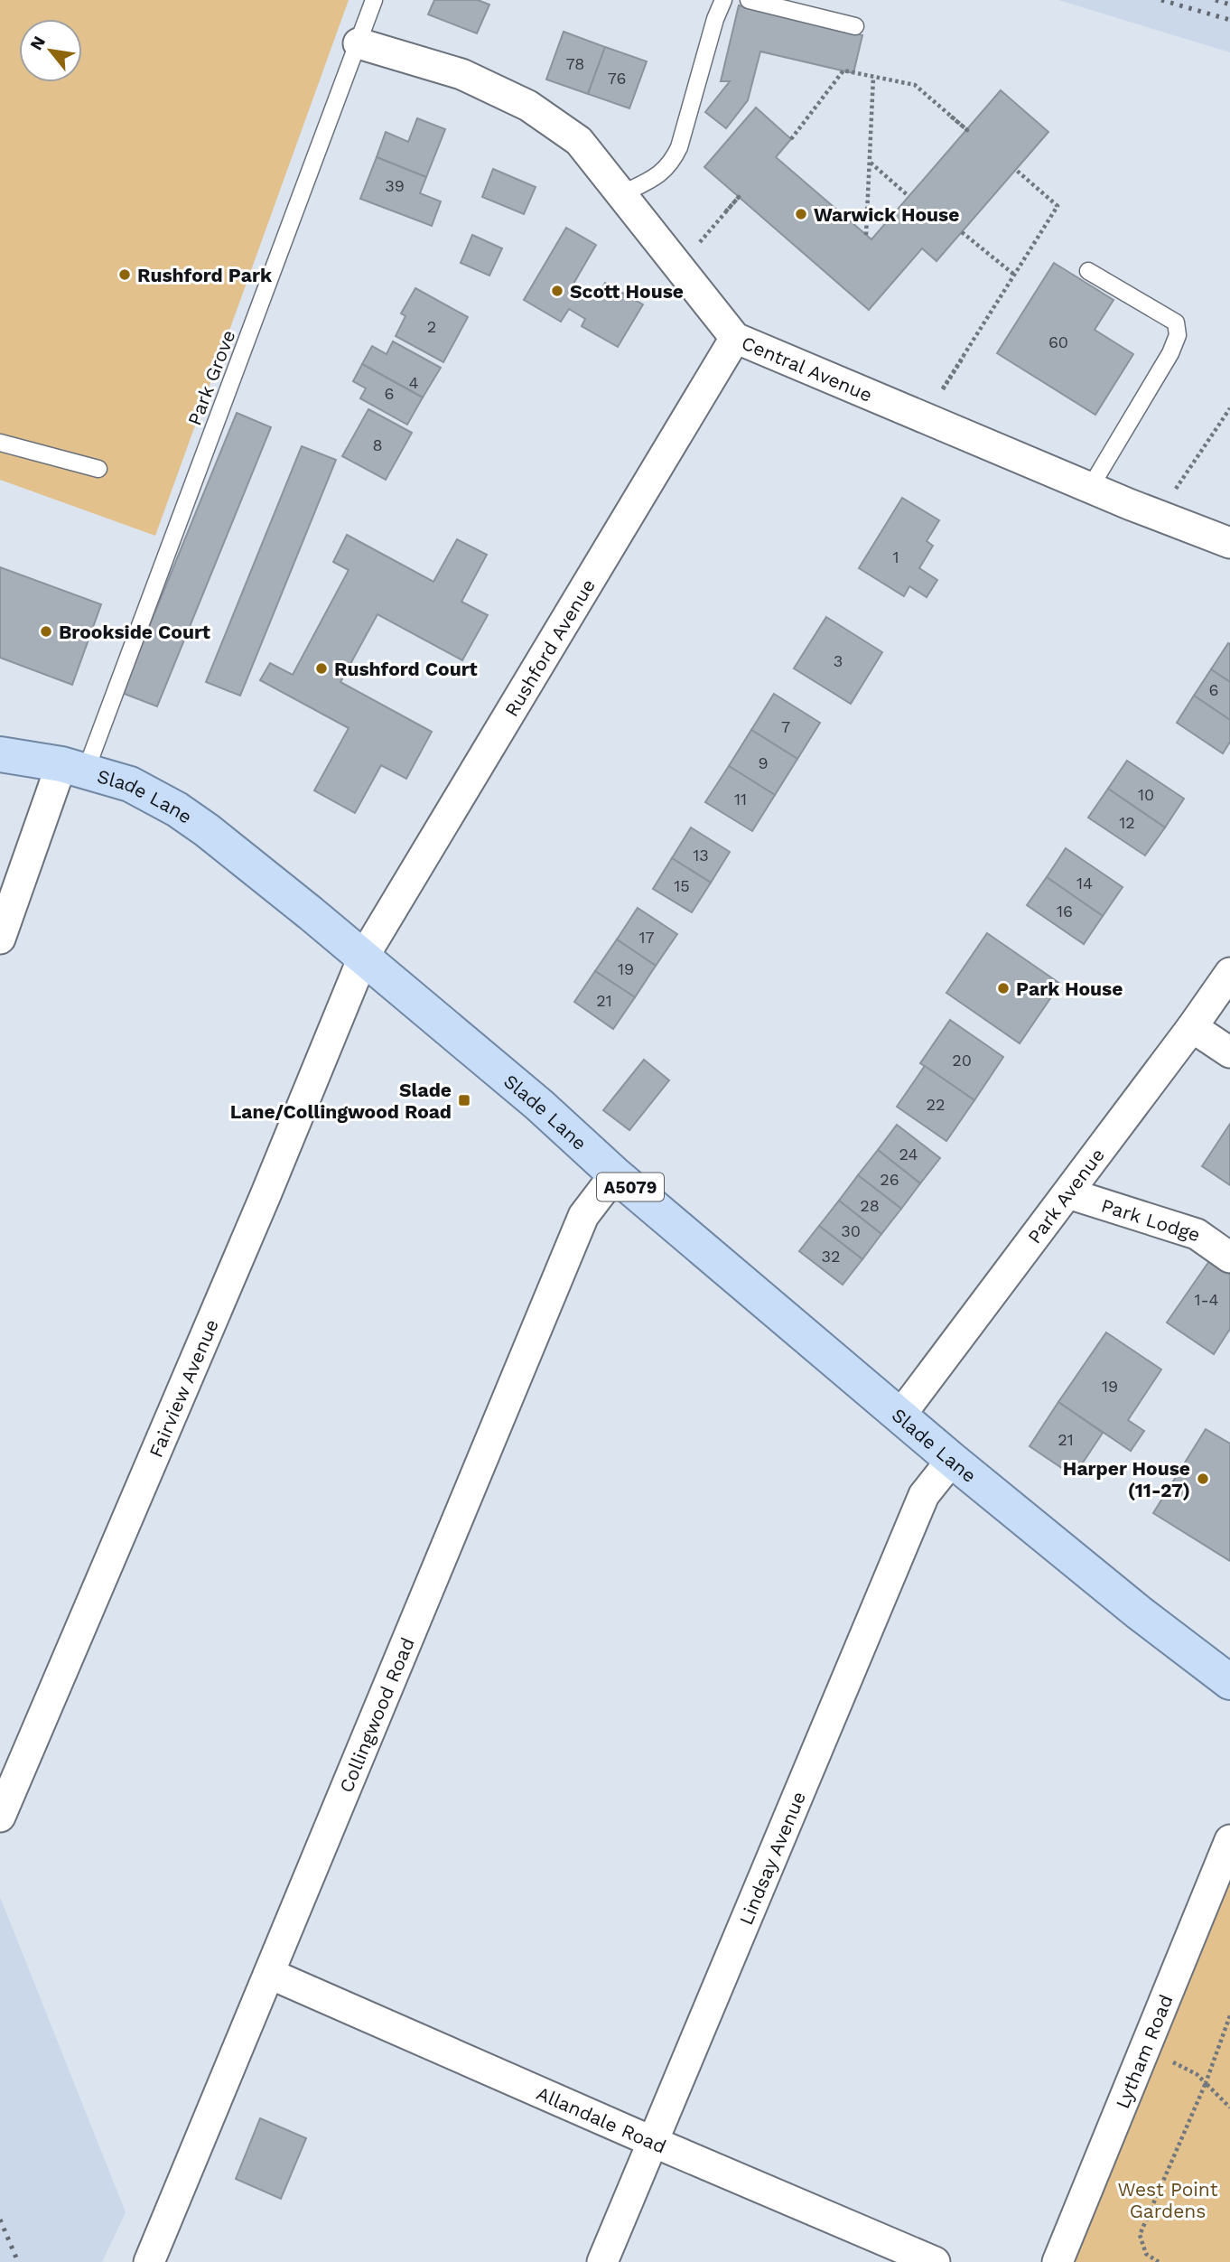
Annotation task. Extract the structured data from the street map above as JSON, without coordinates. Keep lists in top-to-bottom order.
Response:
{
  "streets": {
    "main road": ["Slade Lane", "A5079"],
    "street": [
      "Central Avenue",
      "Rushford Avenue",
      "Park Avenue",
      "Park Lodge",
      "Fairview Avenue",
      "Collingwood Road",
      "Lindsay Avenue",
      "Lytham Road",
      "Allandale Road"
    ],
    "lane": ["Park Grove"]
  },
  "crossings": [
    ["Central Avenue", "Park Grove"],
    ["Central Avenue", "Rushford Avenue"],
    ["Park Grove", "Slade Lane"],
    ["Rushford Avenue", "Slade Lane"],
    ["Rushford Avenue", "Fairview Avenue"],
    ["Slade Lane", "Park Avenue"],
    ["Slade Lane", "Fairview Avenue"],
    ["Slade Lane", "Collingwood Road"],
    ["Slade Lane", "Lindsay Avenue"],
    ["Park Avenue", "Park Lodge"],
    ["Collingwood Road", "Allandale Road"],
    ["Lindsay Avenue", "Allandale Road"]
  ],
  "parks": ["West Point Gardens"],
  "places": {
    "other": [
      "Warwick House",
      "Rushford Park",
      "Scott House",
      "Brookside Court",
      "Rushford Court",
      "Park House",
      "Harper House (11-27)"
    ],
    "transit": ["Slade Lane/Collingwood Road"]
  },
  "house_numbers": [
    "78",
    "76",
    "39",
    "2",
    "60",
    "4",
    "6",
    "8",
    "1",
    "3",
    "6",
    "7",
    "9",
    "10",
    "11",
    "12",
    "13",
    "14",
    "15",
    "16",
    "17",
    "19",
    "21",
    "20",
    "22",
    "24",
    "26",
    "28",
    "30",
    "32",
    "1-4",
    "19",
    "21"
  ],
  "north": "top left"
}
